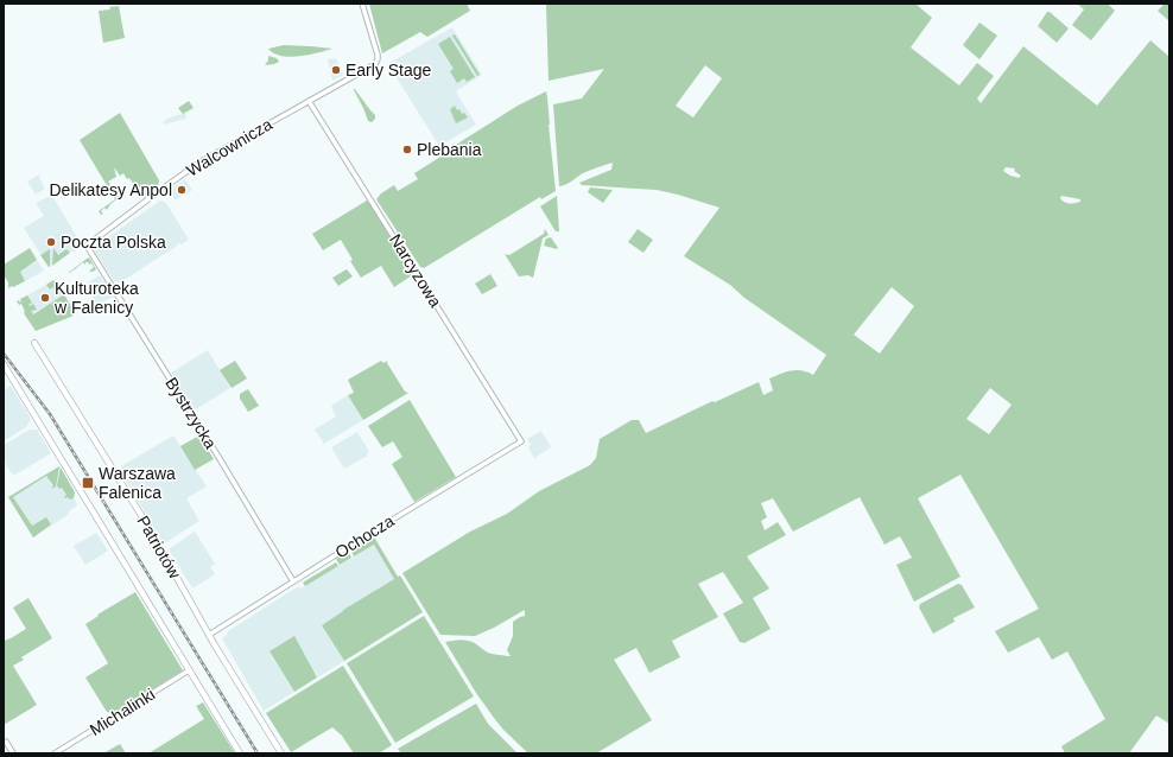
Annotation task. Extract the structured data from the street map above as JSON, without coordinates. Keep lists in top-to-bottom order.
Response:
{
  "streets": {
    "main road": ["Patriotów"],
    "street": [
      "Walcownicza",
      "Narcyzowa",
      "Bystrzycka",
      "Ochocza",
      "Michalinki"
    ]
  },
  "crossings": [
    ["Walcownicza", "Narcyzowa"],
    ["Walcownicza", "Bystrzycka"],
    ["Narcyzowa", "Ochocza"],
    ["Bystrzycka", "Ochocza"],
    ["Ochocza", "Patriotów"]
  ],
  "places": {
    "other": [
      "Early Stage",
      "Plebania",
      "Delikatesy Anpol",
      "Poczta Polska",
      "Kulturoteka w Falenicy"
    ],
    "transit": ["Warszawa Falenica"]
  }
}
